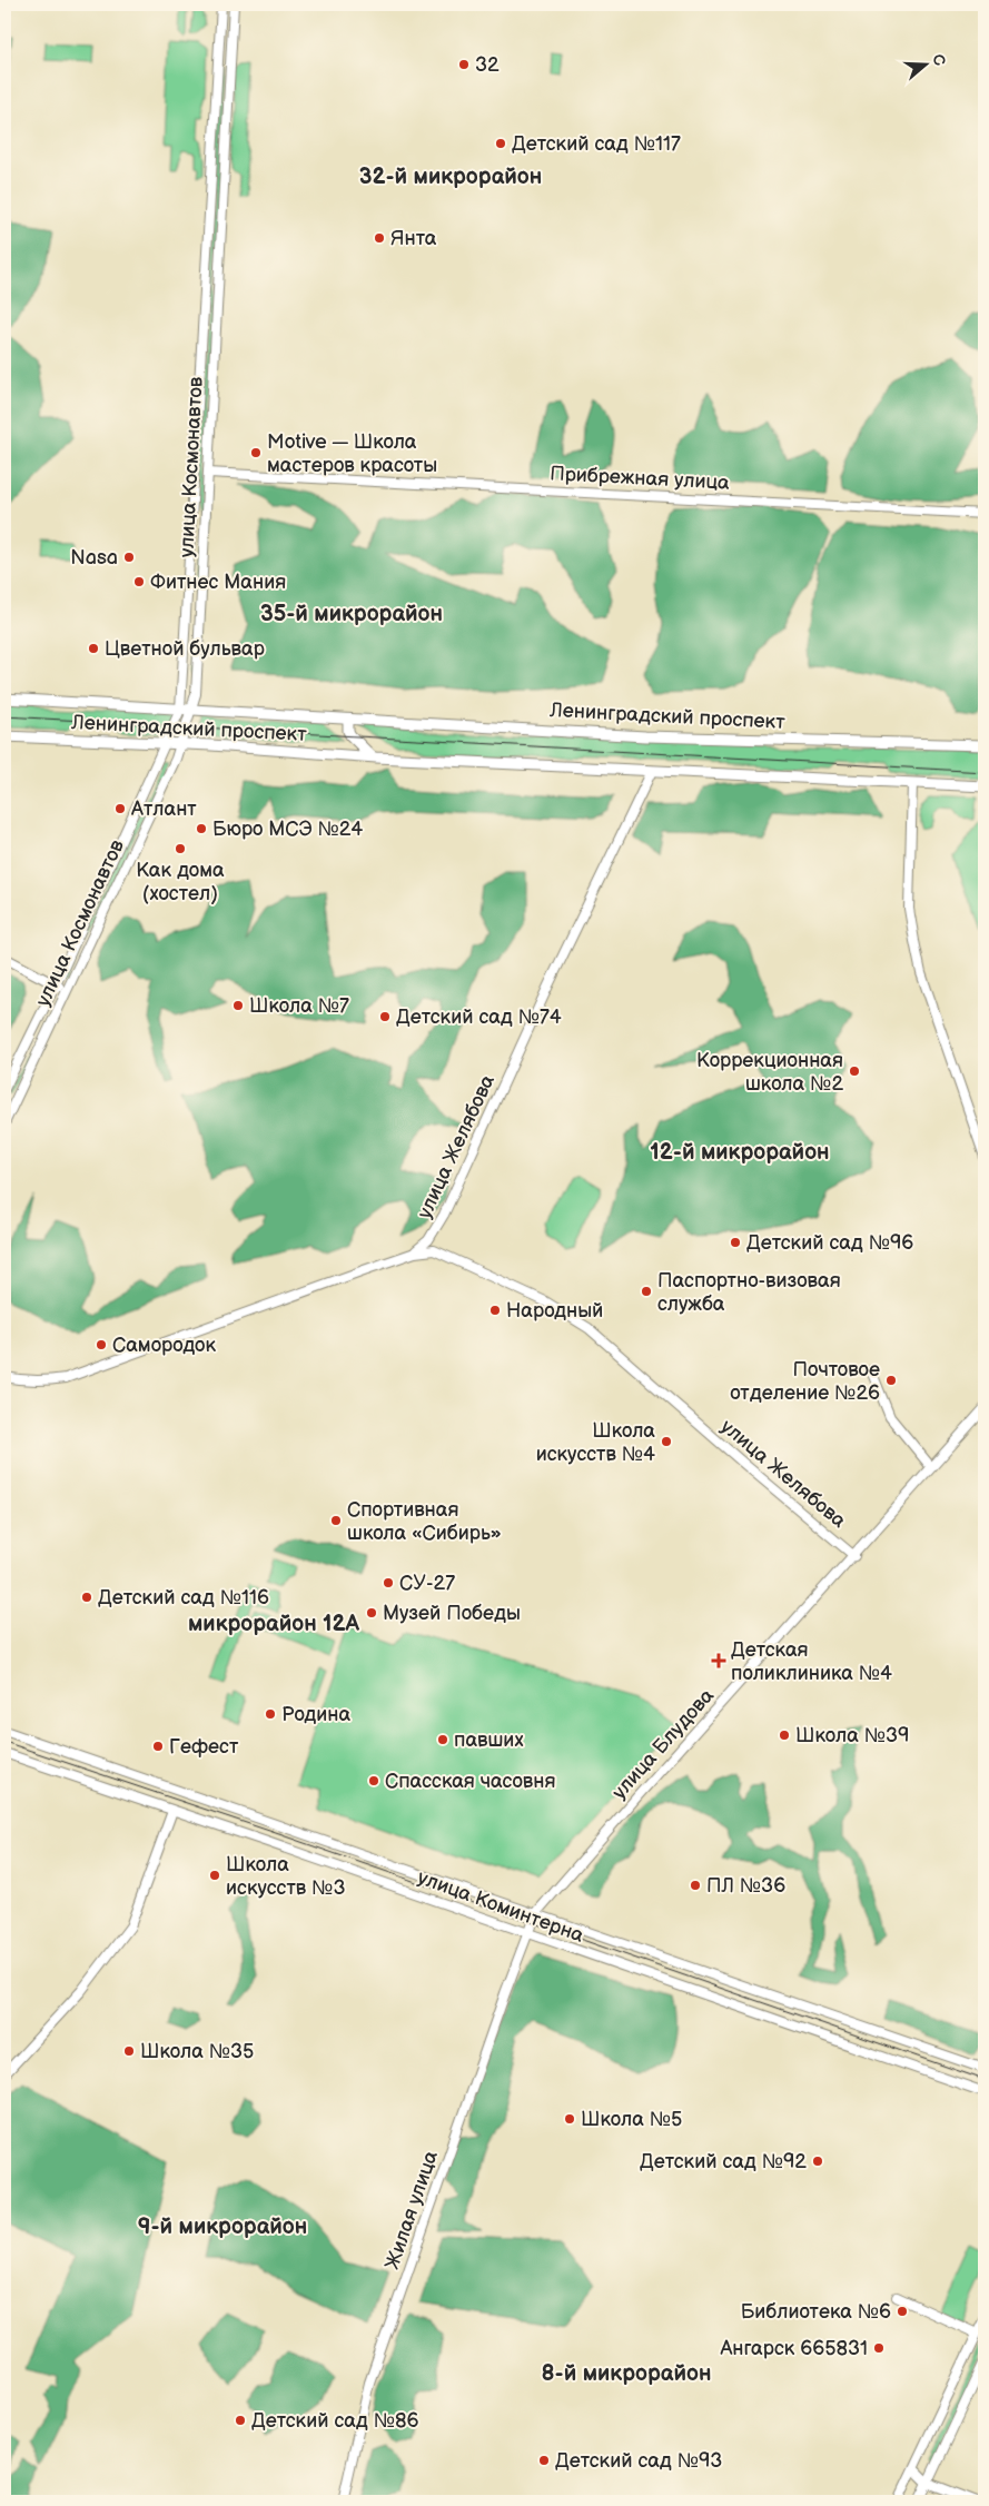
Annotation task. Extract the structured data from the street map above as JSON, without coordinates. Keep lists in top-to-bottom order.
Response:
{
  "streets": {
    "main road": ["Ленинградский проспект"],
    "street": [
      "улица Космонавтов",
      "Прибрежная улица",
      "улица Желябова",
      "улица Блудова",
      "улица Коминтерна",
      "Жилая улица"
    ]
  },
  "crossings": [
    ["улица Космонавтов", "Прибрежная улица"],
    ["улица Космонавтов", "Ленинградский проспект"],
    ["Ленинградский проспект", "улица Желябова"],
    ["улица Желябова", "улица Блудова"],
    ["улица Блудова", "улица Коминтерна"],
    ["улица Блудова", "Жилая улица"],
    ["улица Коминтерна", "Жилая улица"]
  ],
  "districts": [
    "32-й микрорайон",
    "35-й микрорайон",
    "12-й микрорайон",
    "микрорайон 12А",
    "9-й микрорайон",
    "8-й микрорайон"
  ],
  "places": {
    "other": [
      "32",
      "Детский сад №117",
      "Янта",
      "Motive — Школа мастеров красоты",
      "Nasa",
      "Фитнес Мания",
      "Цветной бульвар",
      "Атлант",
      "Бюро МСЭ №24",
      "Как дома (хостел)",
      "Школа №7",
      "Детский сад №74",
      "Коррекционная школа №2",
      "Детский сад №96",
      "Паспортно-визовая служба",
      "Народный",
      "Самородок",
      "Почтовое отделение №26",
      "Школа искусств №4",
      "Спортивная школа «Сибирь»",
      "СУ-27",
      "Детский сад №116",
      "Музей Победы",
      "Родина",
      "Школа №39",
      "павших",
      "Гефест",
      "Спасская часовня",
      "Школа искусств №3",
      "ПЛ №36",
      "Школа №35",
      "Школа №5",
      "Детский сад №92",
      "Библиотека №6",
      "Ангарск 665831",
      "Детский сад №86",
      "Детский сад №93"
    ],
    "health": ["Детская поликлиника №4"]
  },
  "north": "right"
}
